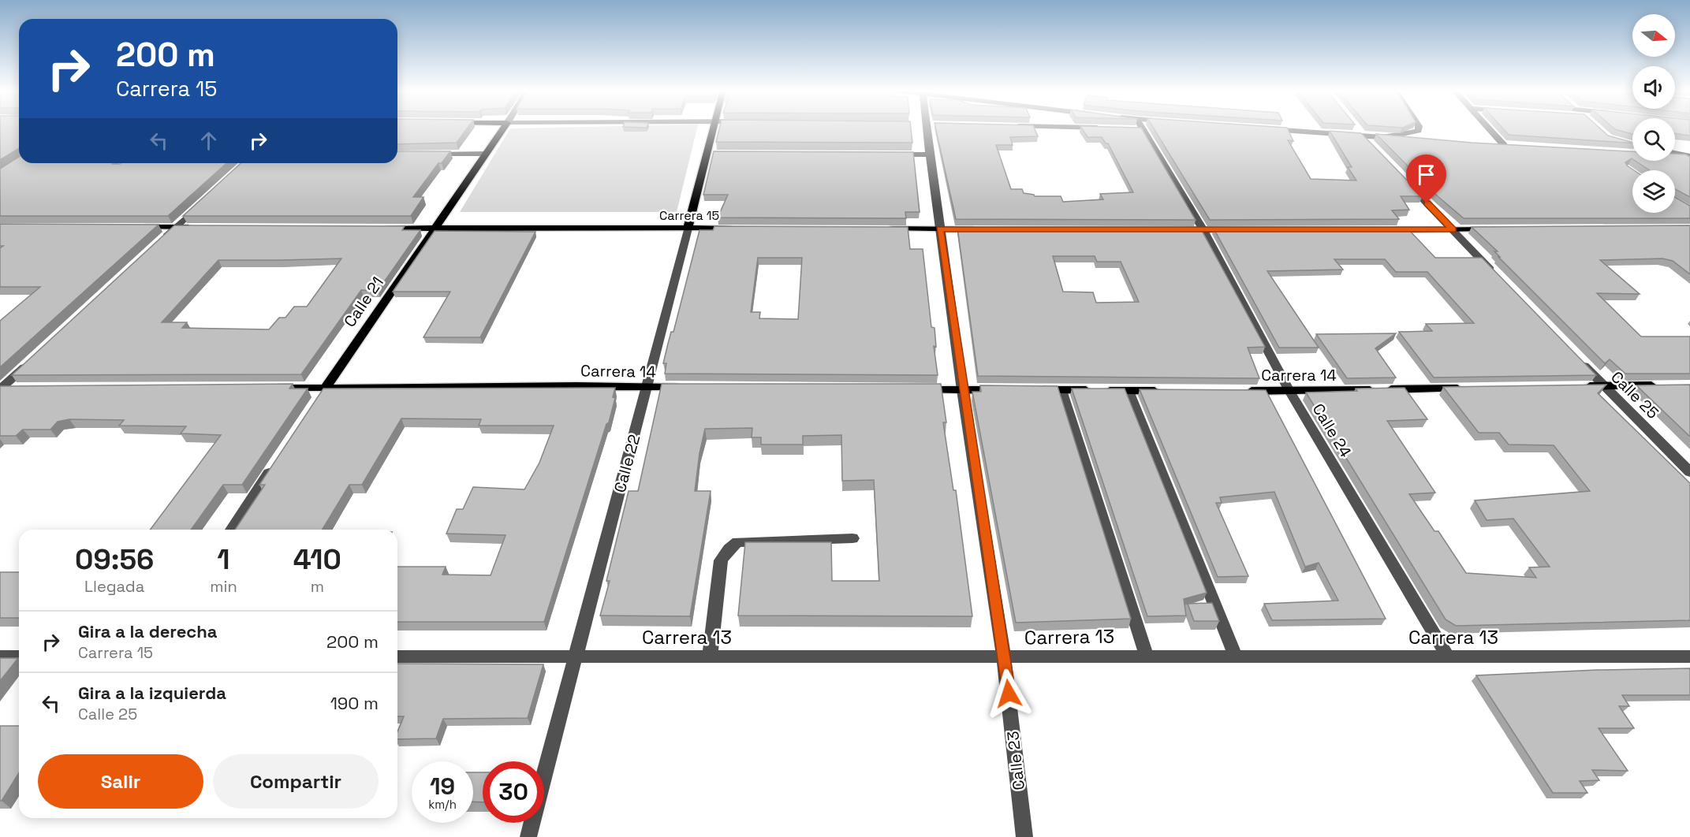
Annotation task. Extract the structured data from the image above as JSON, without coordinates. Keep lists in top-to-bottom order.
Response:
{
  "streets": {
    "main road": [
      "Carrera 15",
      "Calle 21",
      "Carrera 14",
      "Calle 22"
    ],
    "street": [
      "Calle 25",
      "Calle 24",
      "Carrera 13",
      "Calle 23"
    ]
  },
  "crossings": [
    ["Carrera 15", "Calle 21"],
    ["Carrera 15", "Calle 22"],
    ["Calle 21", "Carrera 14"],
    ["Carrera 14", "Calle 24"],
    ["Carrera 14", "Calle 22"],
    ["Calle 24", "Carrera 13"],
    ["Calle 22", "Carrera 13"],
    ["Carrera 13", "Calle 23"]
  ],
  "north": "right",
  "page": {
    "turn": ["200 m", "Carrera 15"],
    "eta": [
      "09:56",
      "Llegada",
      "1",
      "min",
      "410",
      "m"
    ],
    "list": [
      {
        "name": "Gira a la derecha",
        "note": "Carrera 15",
        "value": "200 m"
      },
      {
        "name": "Gira a la izquierda",
        "note": "Calle 25",
        "value": "190 m"
      }
    ],
    "buttons": ["Salir", "Compartir"],
    "speed": "19 km/h",
    "limit": "30"
  }
}
